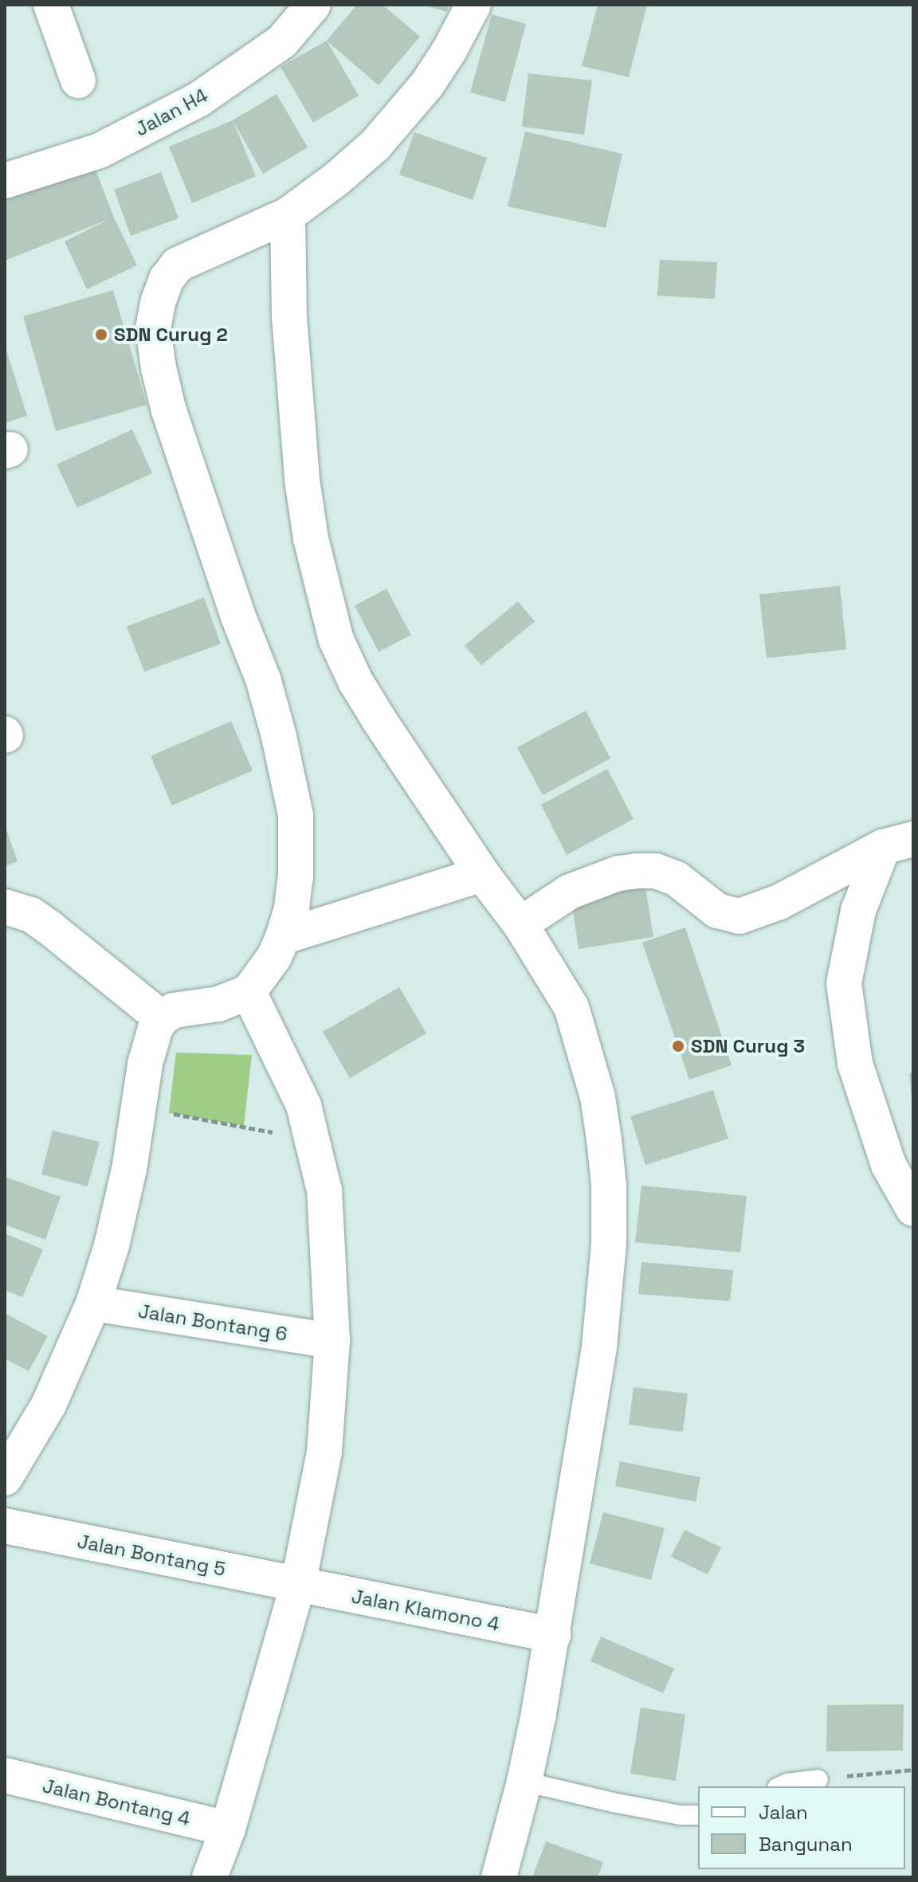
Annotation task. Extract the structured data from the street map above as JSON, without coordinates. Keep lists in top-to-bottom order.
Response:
{
  "streets": {
    "street": [
      "Jalan H4",
      "Jalan Bontang 6",
      "Jalan Bontang 5",
      "Jalan Klamono 4",
      "Jalan Bontang 4"
    ]
  },
  "crossings": [
    ["Jalan Bontang 5", "Jalan Klamono 4"]
  ],
  "places": ["SDN Curug 2", "SDN Curug 3"],
  "legend": ["Jalan", "Bangunan"]
}
